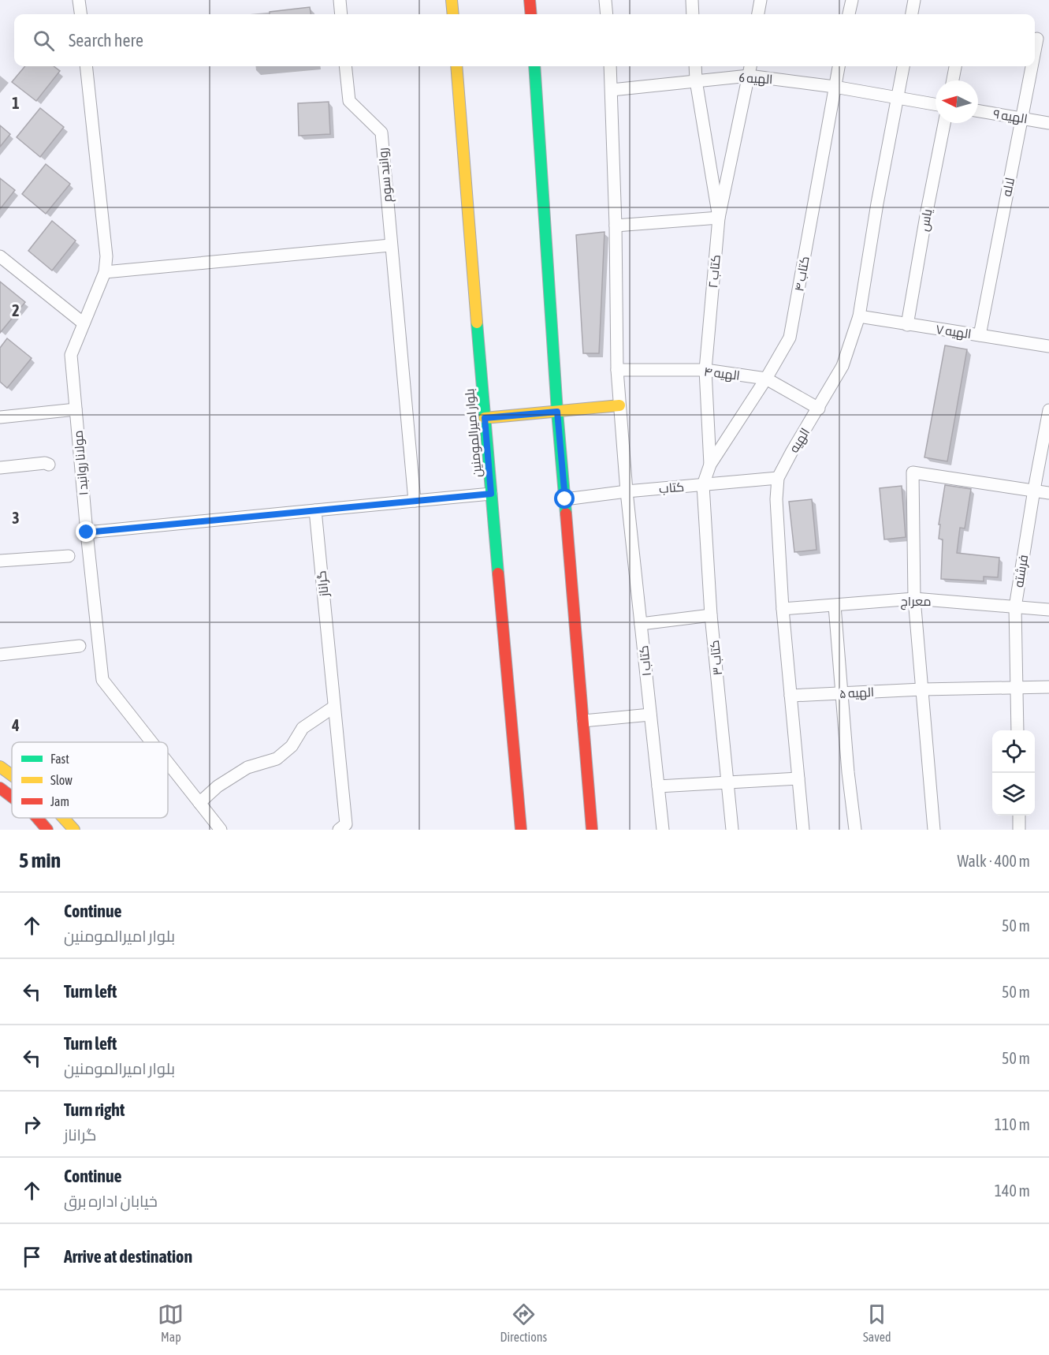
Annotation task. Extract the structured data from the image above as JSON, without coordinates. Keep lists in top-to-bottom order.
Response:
{
  "streets": {
    "street": [
      "الهیه 6",
      "الهیه ۹",
      "روانبد سوم",
      "لاله",
      "یاس",
      "کتاب ۲",
      "کتاب ۴",
      "الهیه ۷",
      "الهیه ۴",
      "بلوار امیرالمومنین",
      "الهیه",
      "مولانا روانبد ۱",
      "کتاب",
      "فرشته",
      "گراناز",
      "معراج",
      "کتاب ۳",
      "کتاب ۱",
      "الهیه ۵"
    ]
  },
  "crossings": [
    ["الهیه 6", "کتاب ۲"],
    ["الهیه 6", "کتاب ۴"],
    ["الهیه 6", "الهیه"],
    ["الهیه 6", "کتاب ۱"],
    ["الهیه ۹", "لاله"],
    ["لاله", "الهیه ۷"],
    ["یاس", "الهیه ۷"],
    ["کتاب ۲", "کتاب ۴"],
    ["کتاب ۲", "الهیه ۴"],
    ["کتاب ۴", "الهیه ۴"],
    ["الهیه ۷", "الهیه"],
    ["الهیه ۴", "الهیه"],
    ["الهیه ۴", "کتاب ۱"],
    ["الهیه", "کتاب"],
    ["الهیه", "معراج"],
    ["الهیه", "الهیه ۵"],
    ["کتاب", "کتاب ۳"],
    ["کتاب", "کتاب ۱"],
    ["فرشته", "معراج"],
    ["فرشته", "الهیه ۵"]
  ],
  "legend": ["Fast", "Slow", "Jam"],
  "north": "left",
  "page": {
    "search": "Search here",
    "heading": ["5 min", "Walk · 400 m"],
    "list": [
      ["Continue", "بلوار امیرالمومنین", "50 m"],
      ["Turn left", "50 m"],
      ["Turn left", "بلوار امیرالمومنین", "50 m"],
      ["Turn right", "گراناز", "110 m"],
      ["Continue", "خیابان اداره برق", "140 m"],
      "Arrive at destination"
    ],
    "nav": ["Map", "Directions", "Saved"]
  },
  "grid": {
    "rows": [
      "1",
      "2",
      "3",
      "4"
    ]
  }
}
